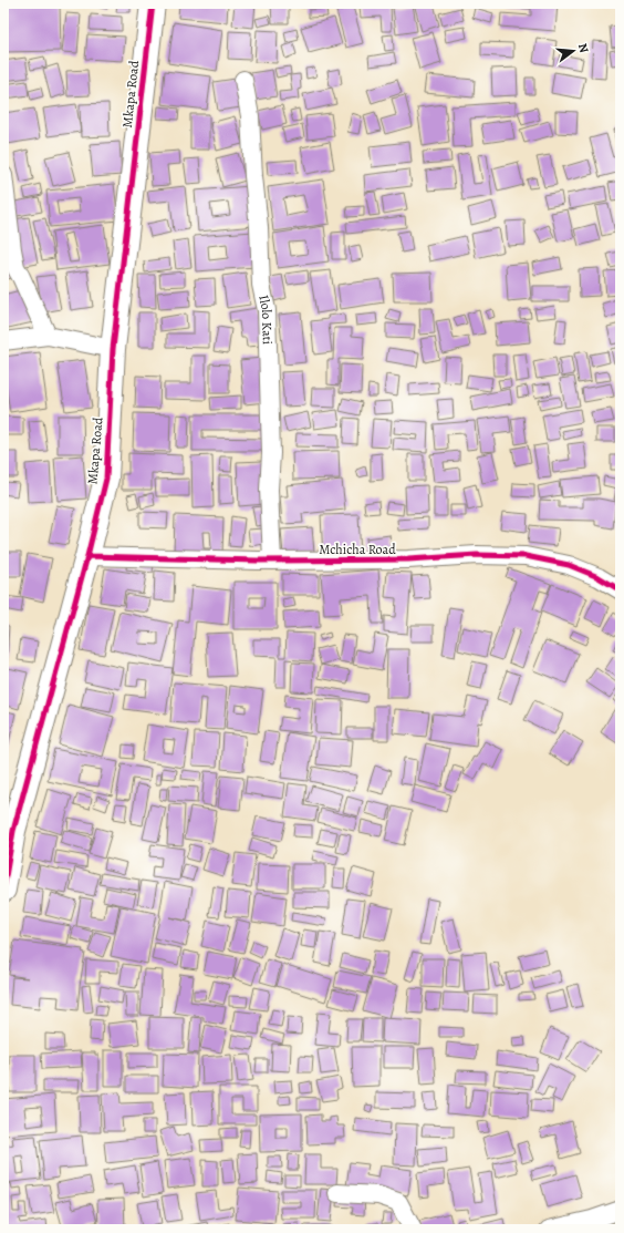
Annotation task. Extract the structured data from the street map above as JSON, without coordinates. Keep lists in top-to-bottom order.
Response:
{
  "streets": {
    "street": ["Mkapa Road", "Ilolo Kati", "Mchicha Road"]
  },
  "crossings": [
    ["Mkapa Road", "Mchicha Road"],
    ["Ilolo Kati", "Mchicha Road"]
  ],
  "north": "right"
}
